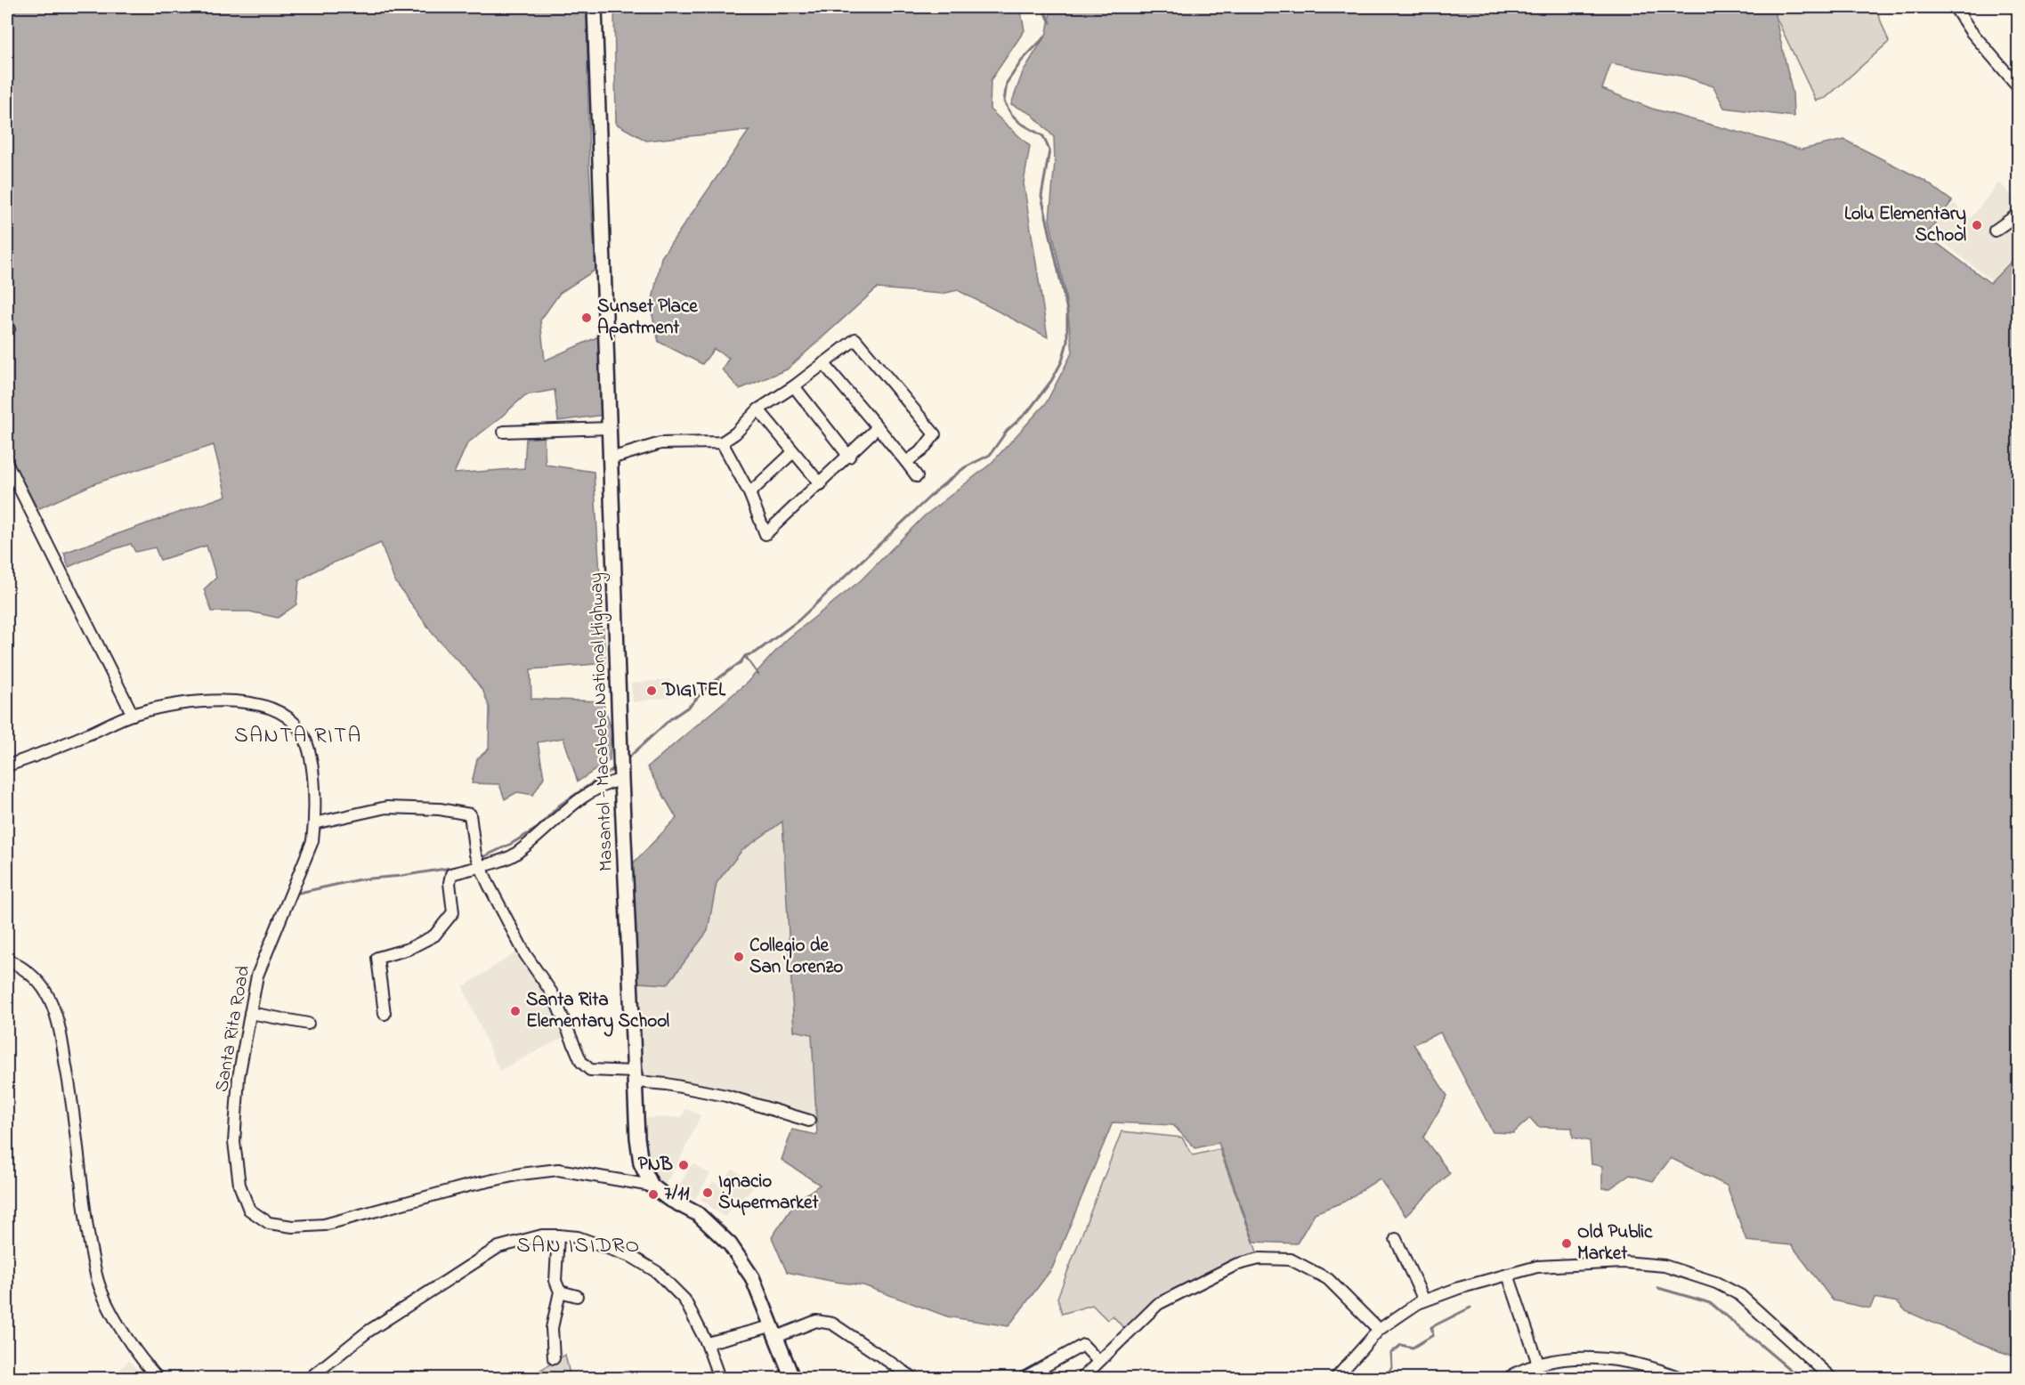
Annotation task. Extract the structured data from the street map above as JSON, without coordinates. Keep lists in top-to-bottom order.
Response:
{
  "streets": {
    "main road": ["Masantol - Macabebe National Highway"],
    "street": ["Santa Rita Road"]
  },
  "crossings": [
    ["Masantol - Macabebe National Highway", "Santa Rita Road"]
  ],
  "districts": ["SANTA RITA", "SAN ISIDRO"],
  "places": [
    "Lolu Elementary School",
    "Sunset Place Apartment",
    "DIGITEL",
    "Collegio de San Lorenzo",
    "Santa Rita Elementary School",
    "PNB",
    "Ignacio Supermarket",
    "7/11",
    "Old Public Market"
  ]
}
